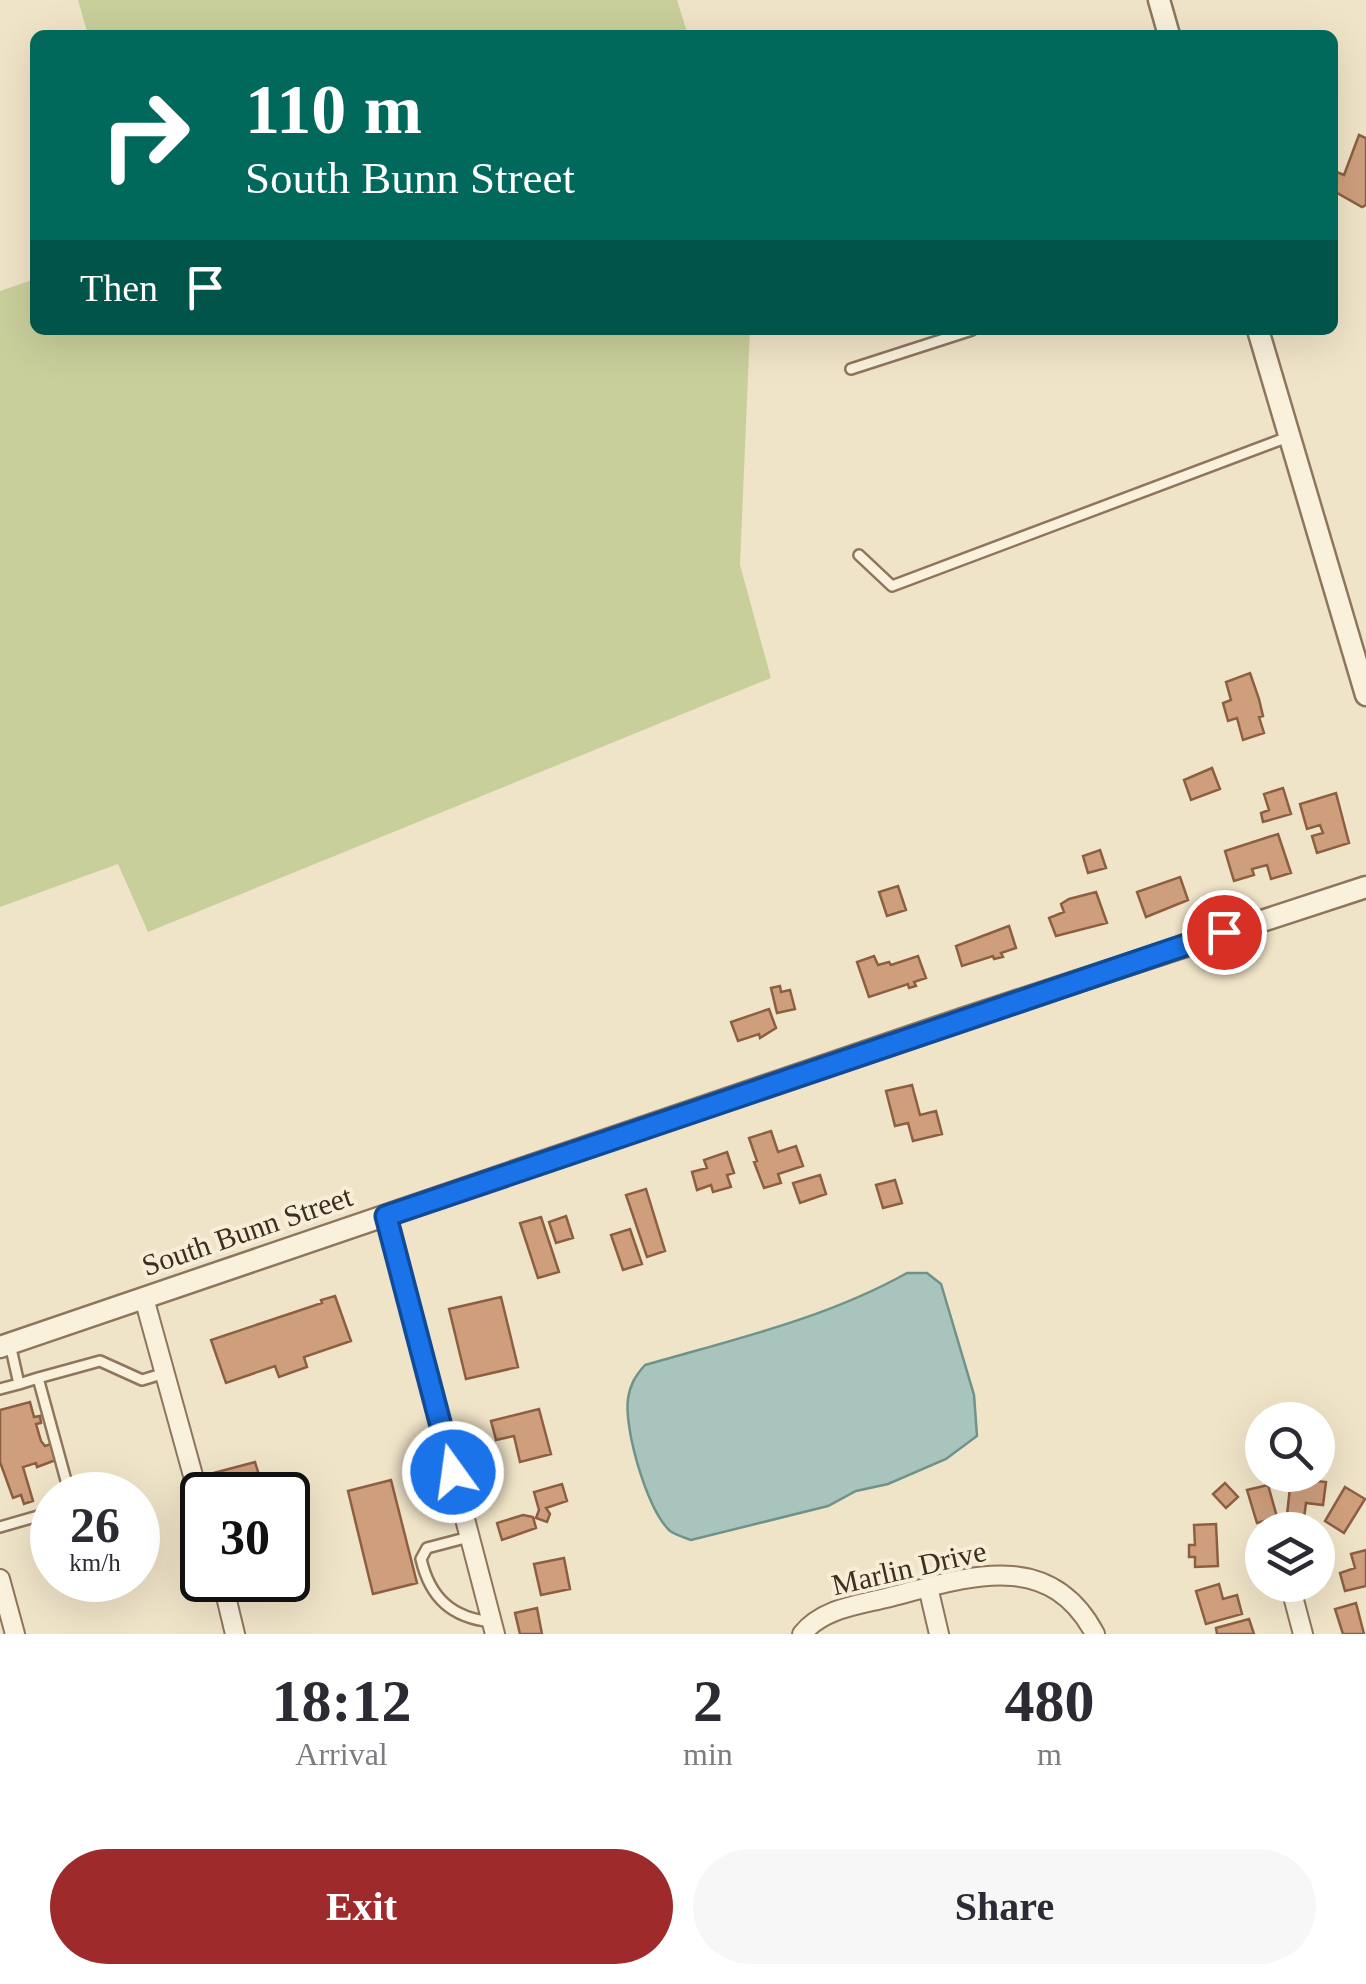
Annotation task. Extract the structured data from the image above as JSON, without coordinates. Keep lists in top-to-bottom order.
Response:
{
  "streets": {
    "street": ["South Bunn Street", "Marlin Drive"]
  },
  "page": {
    "turn": ["110 m", "South Bunn Street"],
    "then": "Then",
    "speed": "26 km/h",
    "limit": "30",
    "eta": [
      "18:12",
      "Arrival",
      "2",
      "min",
      "480",
      "m"
    ],
    "buttons": ["Exit", "Share"]
  }
}
